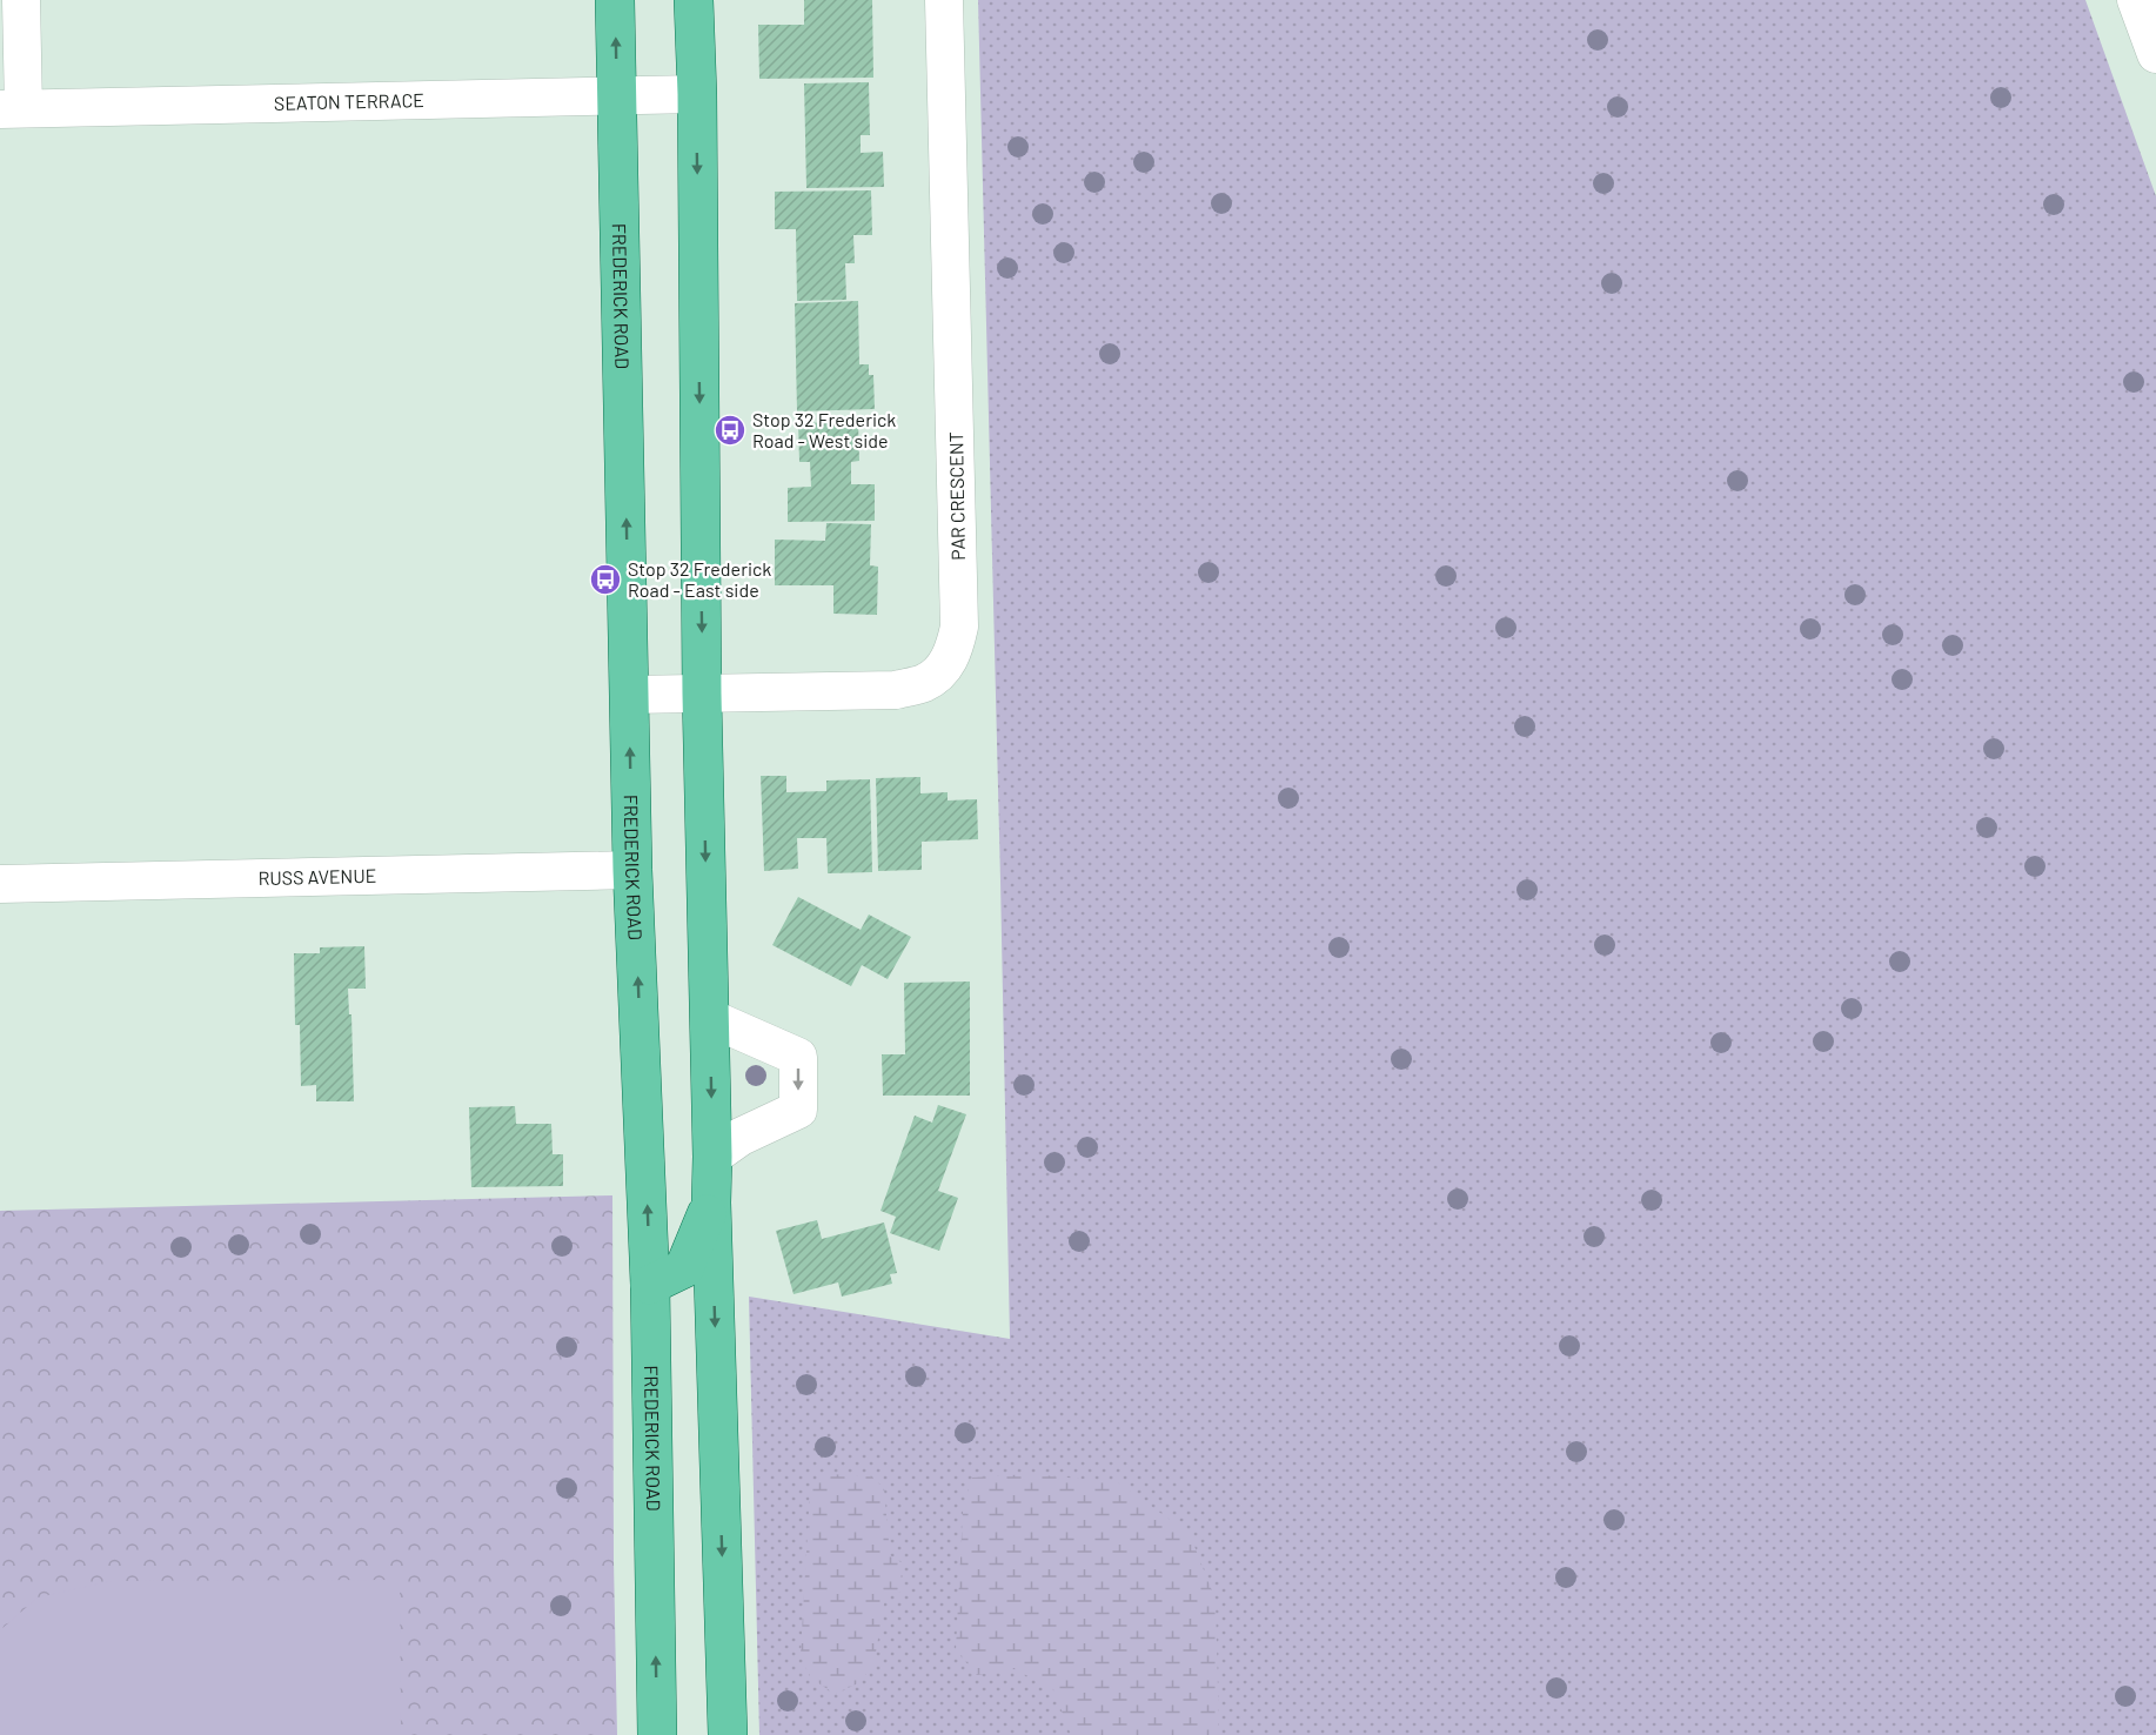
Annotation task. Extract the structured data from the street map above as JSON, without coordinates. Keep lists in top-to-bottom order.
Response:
{
  "streets": {
    "main road": ["FREDERICK ROAD"],
    "street": ["SEATON TERRACE", "PAR CRESCENT", "RUSS AVENUE"]
  },
  "crossings": [
    ["SEATON TERRACE", "FREDERICK ROAD"],
    ["FREDERICK ROAD", "PAR CRESCENT"],
    ["FREDERICK ROAD", "RUSS AVENUE"]
  ],
  "places": {
    "bus stop": ["Stop 32 Frederick Road - West side", "Stop 32 Frederick Road - East side"]
  }
}
